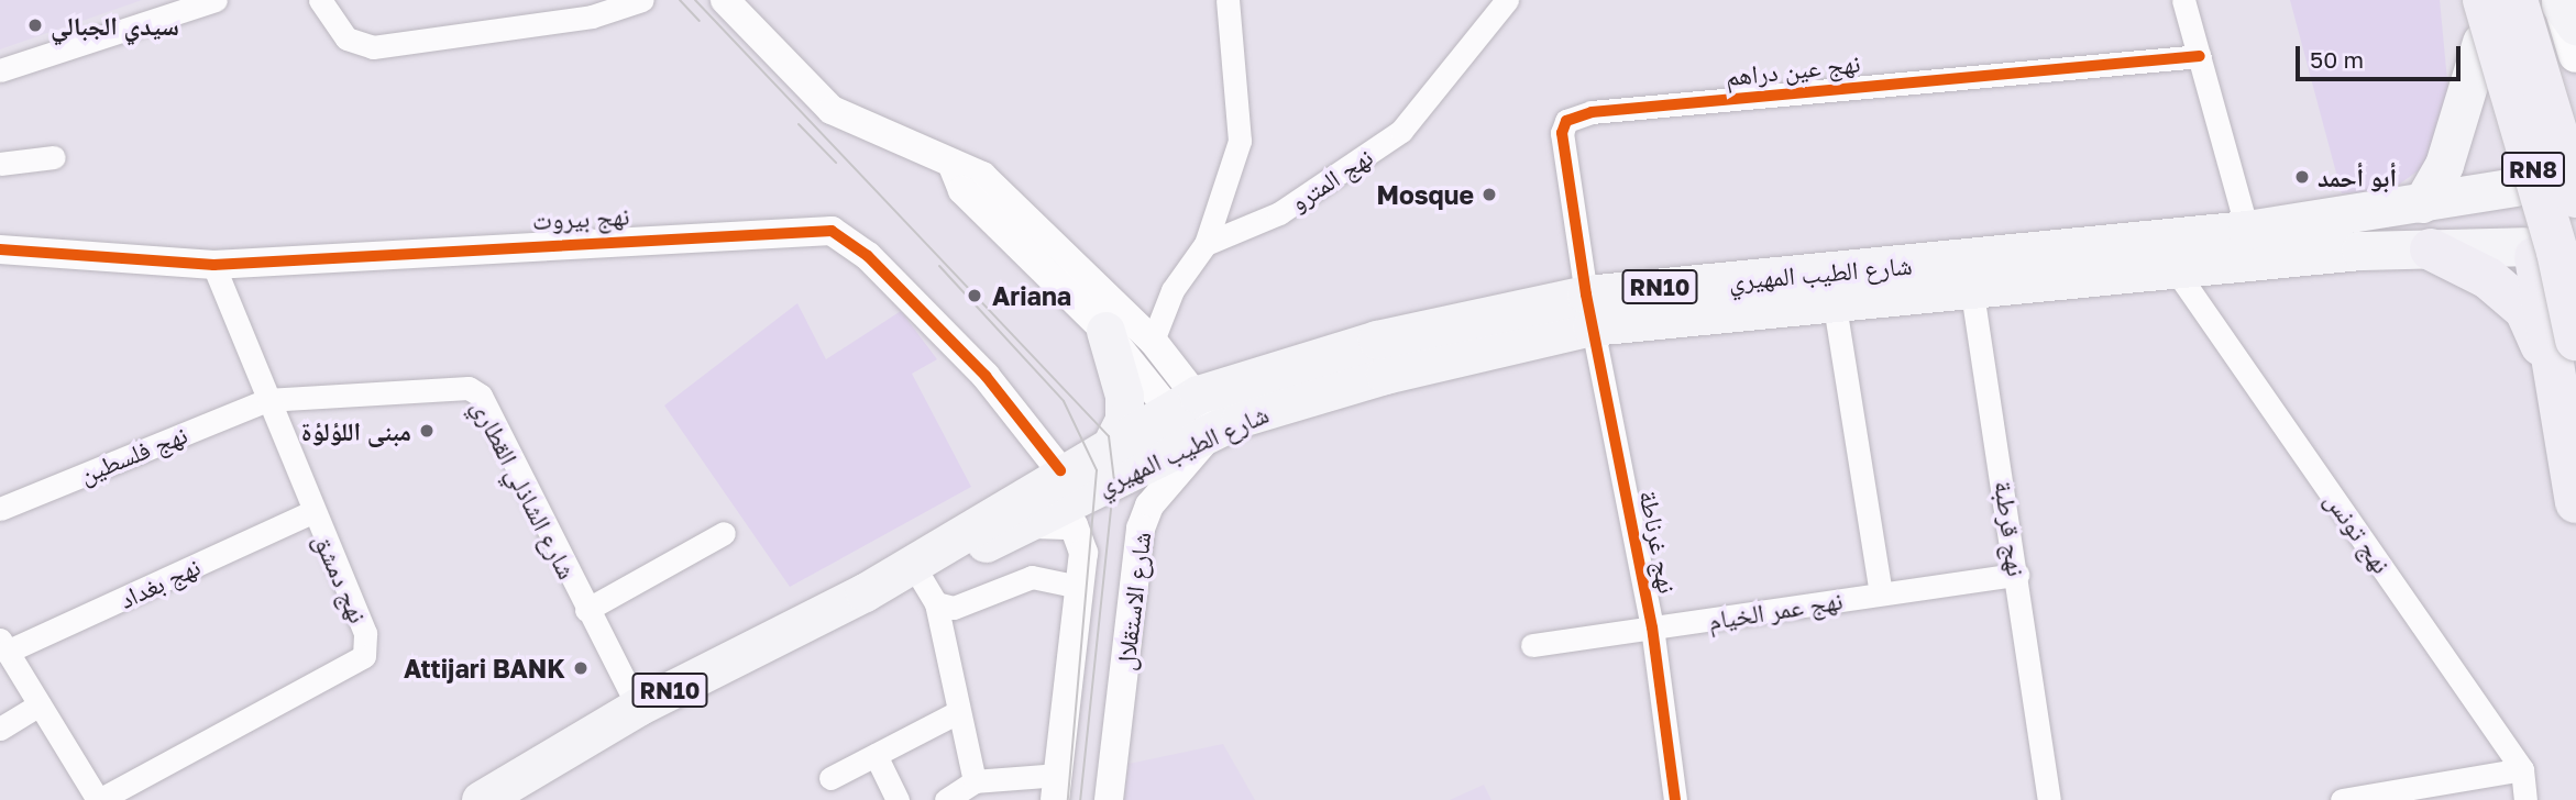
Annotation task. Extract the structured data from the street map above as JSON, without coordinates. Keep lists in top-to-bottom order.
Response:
{
  "streets": {
    "highway": ["RN8"],
    "main road": ["شارع الطيب المهيري", "RN10"],
    "street": [
      "نهج عين دراهم",
      "نهج المترو",
      "نهج بيروت",
      "نهج فلسطين",
      "شارع الشاذلي القطاري",
      "نهج قرطبة",
      "نهج تونس",
      "نهج غرناطة",
      "نهج دمشق",
      "نهج بغداد",
      "شارع الاستقلال",
      "نهج عمر الخيام"
    ]
  },
  "crossings": [
    ["نهج عين دراهم", "شارع الطيب المهيري"],
    ["نهج عين دراهم", "نهج غرناطة"],
    ["نهج بيروت", "شارع الطيب المهيري"],
    ["نهج بيروت", "نهج دمشق"],
    ["شارع الطيب المهيري", "RN10"],
    ["شارع الطيب المهيري", "شارع الشاذلي القطاري"],
    ["شارع الطيب المهيري", "نهج قرطبة"],
    ["شارع الطيب المهيري", "نهج تونس"],
    ["شارع الطيب المهيري", "نهج غرناطة"],
    ["شارع الطيب المهيري", "شارع الاستقلال"],
    ["نهج فلسطين", "شارع الشاذلي القطاري"],
    ["نهج فلسطين", "نهج دمشق"],
    ["شارع الشاذلي القطاري", "نهج دمشق"],
    ["نهج قرطبة", "نهج عمر الخيام"],
    ["نهج غرناطة", "نهج عمر الخيام"],
    ["نهج دمشق", "نهج بغداد"]
  ],
  "places": [
    "سيدي الجبالي",
    "أبو أحمد",
    "Mosque",
    "Ariana",
    "مبنى اللؤلؤة",
    "Attijari BANK"
  ],
  "scale_bar": "50 m"
}
